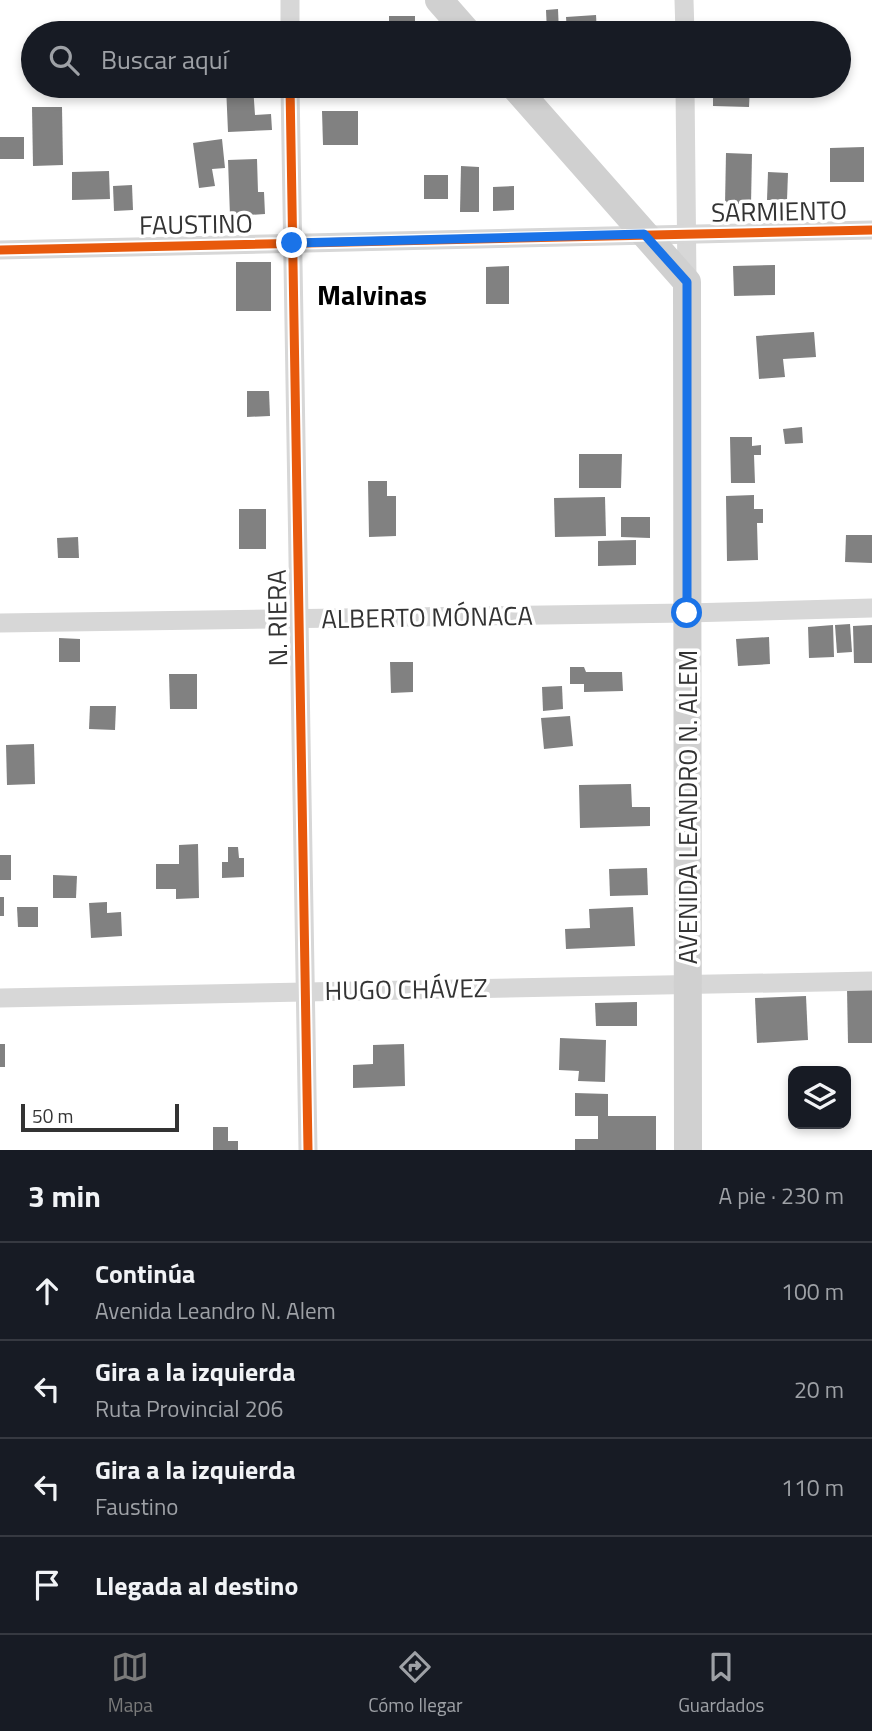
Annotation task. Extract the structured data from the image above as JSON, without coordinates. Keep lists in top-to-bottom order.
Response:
{
  "streets": {
    "main road": ["AVENIDA LEANDRO N. ALEM"],
    "street": [
      "SARMIENTO",
      "FAUSTINO",
      "ALBERTO MÓNACA",
      "N. RIERA",
      "HUGO CHÁVEZ"
    ]
  },
  "crossings": [
    ["SARMIENTO", "FAUSTINO"],
    ["SARMIENTO", "AVENIDA LEANDRO N. ALEM"],
    ["FAUSTINO", "N. RIERA"],
    ["FAUSTINO", "AVENIDA LEANDRO N. ALEM"],
    ["ALBERTO MÓNACA", "N. RIERA"],
    ["ALBERTO MÓNACA", "AVENIDA LEANDRO N. ALEM"],
    ["N. RIERA", "HUGO CHÁVEZ"],
    ["AVENIDA LEANDRO N. ALEM", "HUGO CHÁVEZ"]
  ],
  "districts": ["Malvinas"],
  "scale_bar": "50 m",
  "page": {
    "search": "Buscar aquí",
    "scale": "50 m",
    "heading": ["3 min", "A pie · 230 m"],
    "list": [
      ["Continúa", "Avenida Leandro N. Alem", "100 m"],
      ["Gira a la izquierda", "Ruta Provincial 206", "20 m"],
      ["Gira a la izquierda", "Faustino", "110 m"],
      "Llegada al destino"
    ],
    "nav": ["Mapa", "Cómo llegar", "Guardados"]
  }
}
